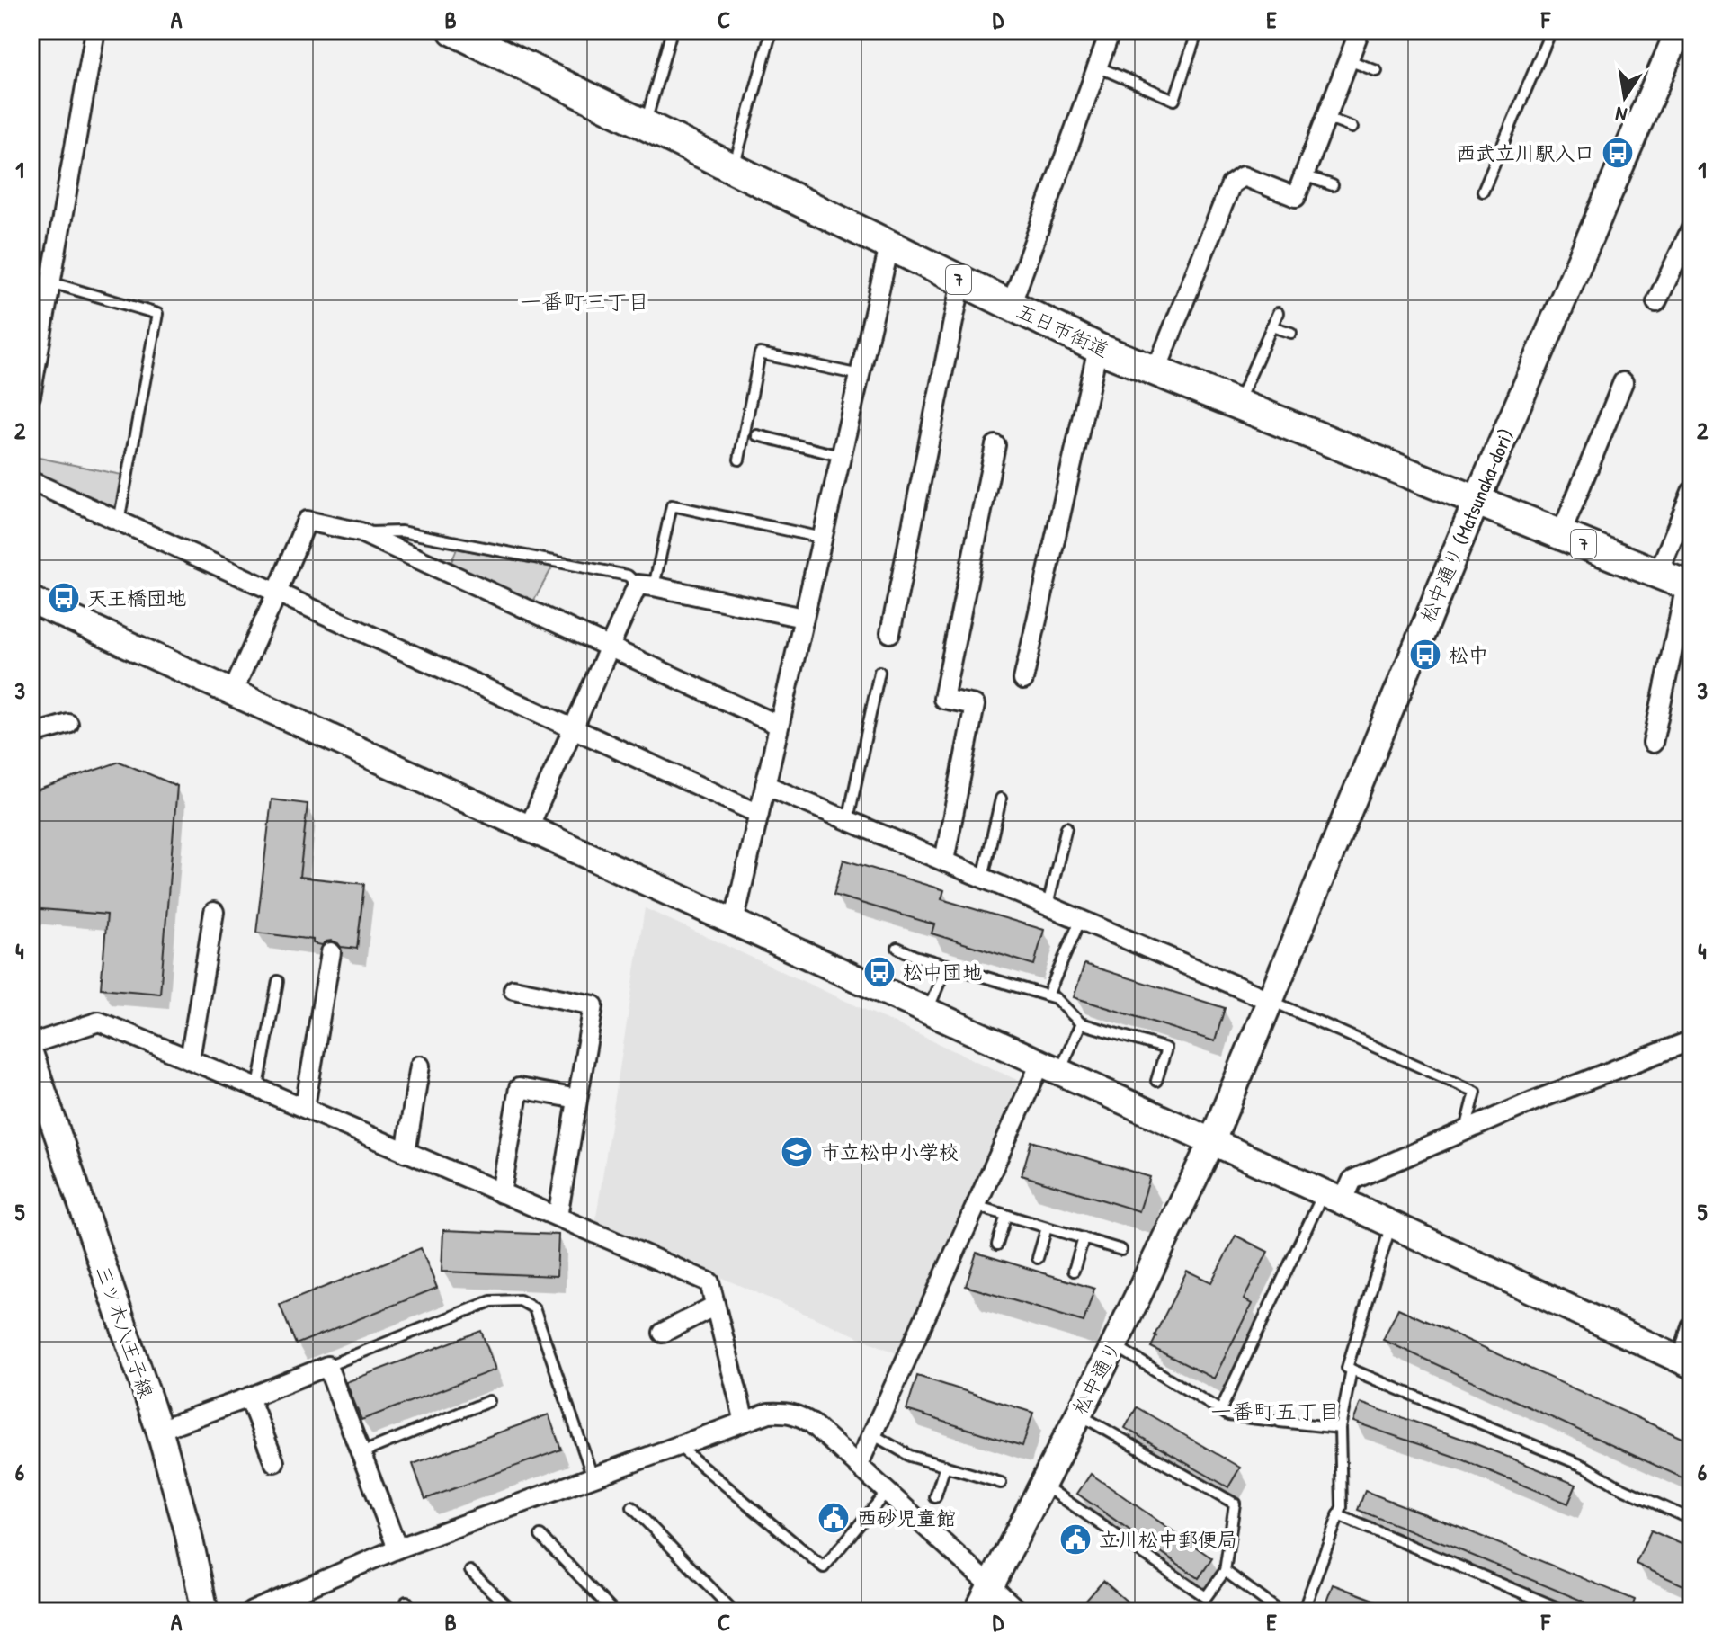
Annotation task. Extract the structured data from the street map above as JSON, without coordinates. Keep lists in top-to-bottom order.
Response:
{
  "streets": {
    "main road": ["7", "五日市街道"],
    "street": ["松中通り (Matsunaka-dori)", "三ツ木八王子線", "松中通り"]
  },
  "crossings": [
    ["五日市街道", "松中通り (Matsunaka-dori)"],
    ["松中通り (Matsunaka-dori)", "松中通り"]
  ],
  "districts": ["一番町三丁目", "一番町五丁目"],
  "places": {
    "bus stop": [
      "西武立川駅入口",
      "天王橋団地",
      "松中",
      "松中団地"
    ],
    "school or university": ["市立松中小学校"],
    "public building": ["西砂児童館", "立川松中郵便局"]
  },
  "north": "bottom",
  "grid": {
    "columns": [
      "A",
      "B",
      "C",
      "D",
      "E",
      "F"
    ],
    "rows": [
      "1",
      "2",
      "3",
      "4",
      "5",
      "6"
    ]
  }
}
